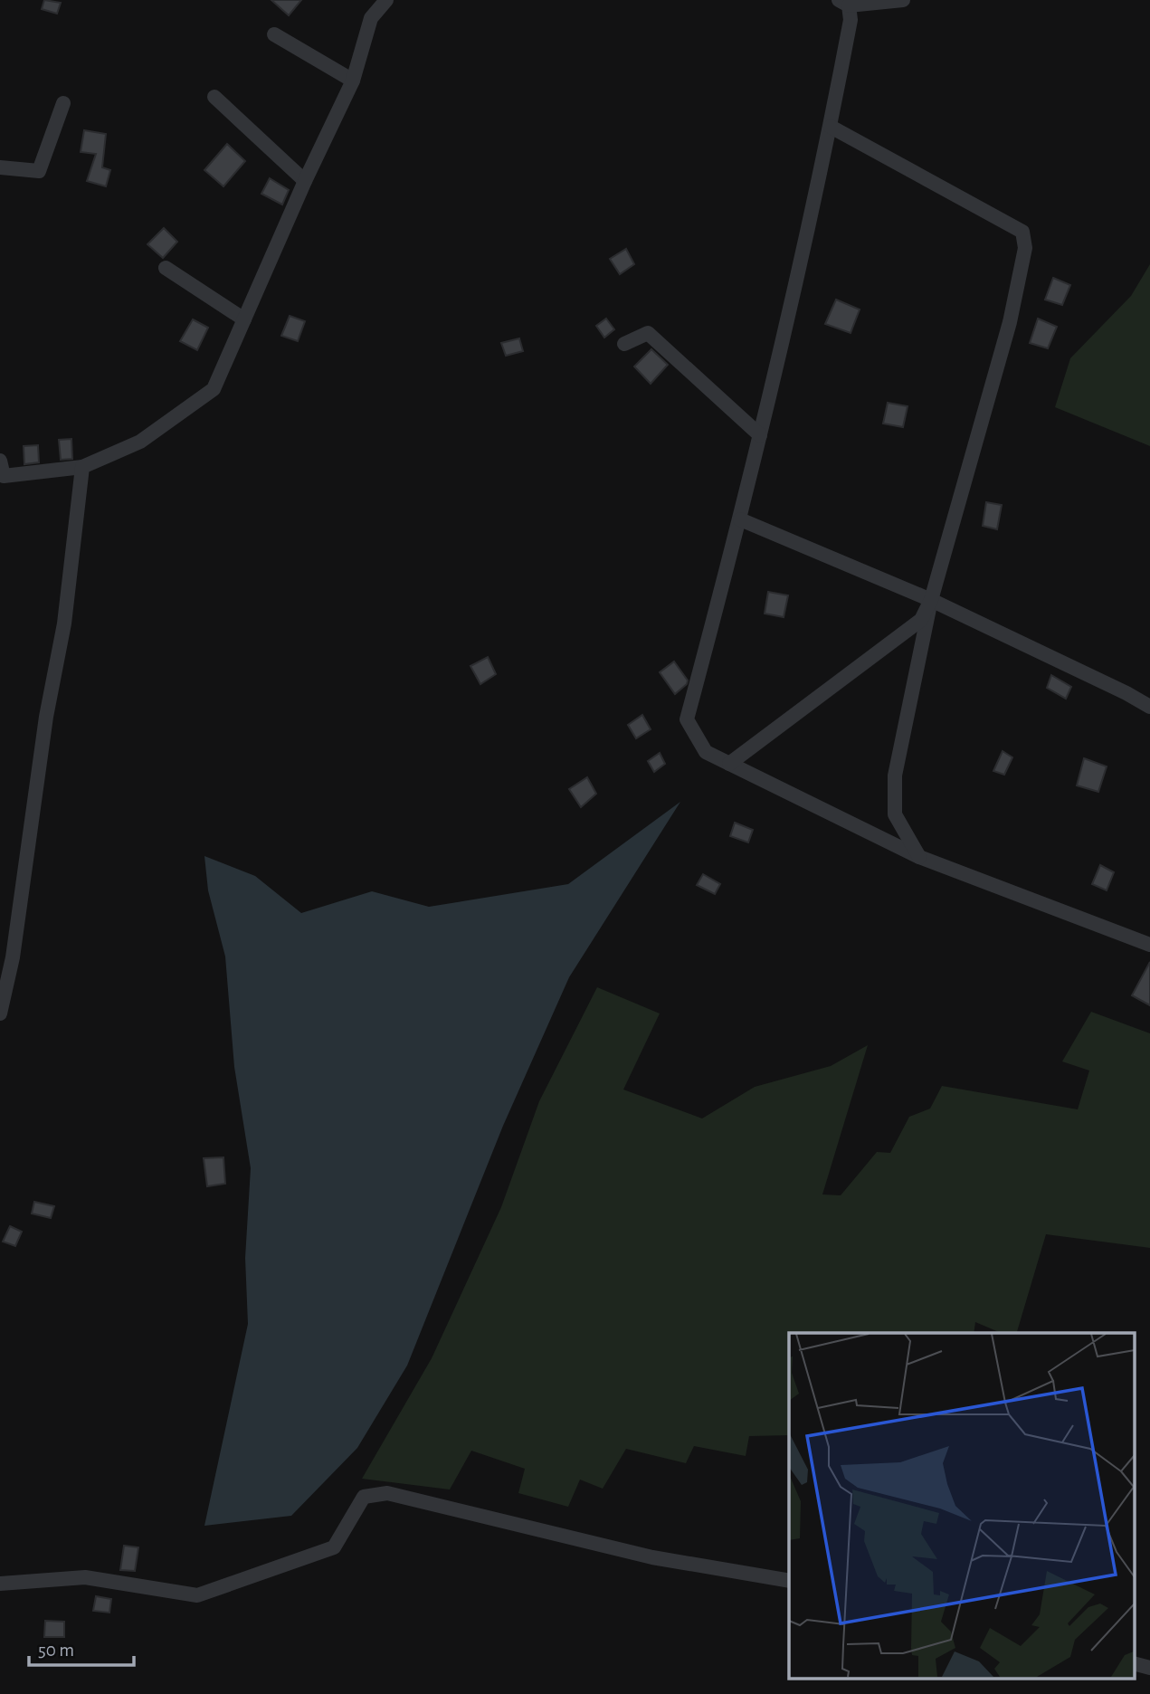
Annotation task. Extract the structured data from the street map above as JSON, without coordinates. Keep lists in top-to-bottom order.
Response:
{
  "scale_bar": "50 m"
}
